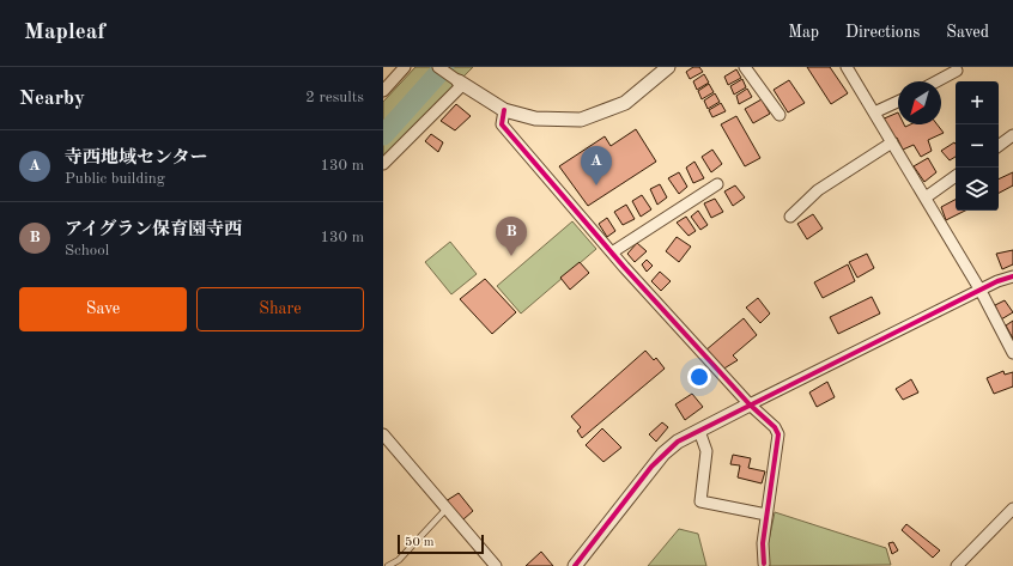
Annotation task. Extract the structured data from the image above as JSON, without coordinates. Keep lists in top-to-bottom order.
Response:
{
  "scale_bar": "50 m",
  "north": "bottom left",
  "page": {
    "header": "Mapleaf",
    "nav": ["Map", "Directions", "Saved"],
    "heading": ["Nearby", "2 results"],
    "map_buttons": ["+", "−"],
    "list": [
      {
        "mark": "A",
        "name": "寺西地域センター",
        "note": "Public building",
        "value": "130 m"
      },
      {
        "mark": "B",
        "name": "アイグラン保育園寺西",
        "note": "School",
        "value": "130 m"
      }
    ],
    "pins": ["A", "B"],
    "buttons": ["Save", "Share"],
    "scale": "50 m"
  }
}
